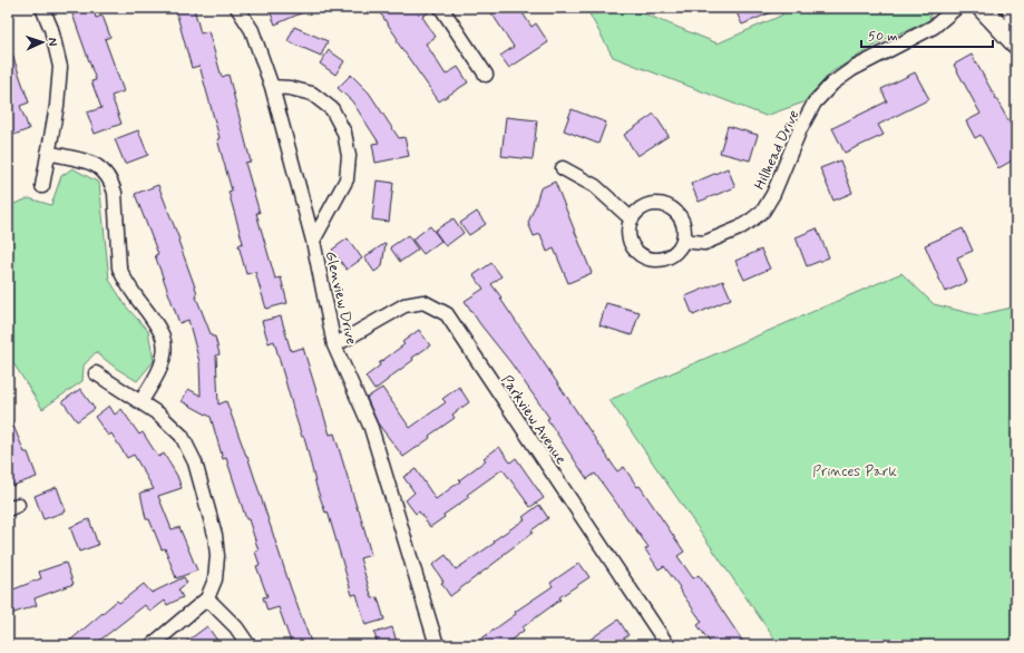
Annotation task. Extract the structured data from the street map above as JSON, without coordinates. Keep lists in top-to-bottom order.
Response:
{
  "streets": {
    "street": ["Hillhead Drive", "Glenview Drive", "Parkview Avenue"]
  },
  "crossings": [
    ["Glenview Drive", "Parkview Avenue"]
  ],
  "parks": ["Princes Park"],
  "scale_bar": "50 m",
  "north": "right"
}
